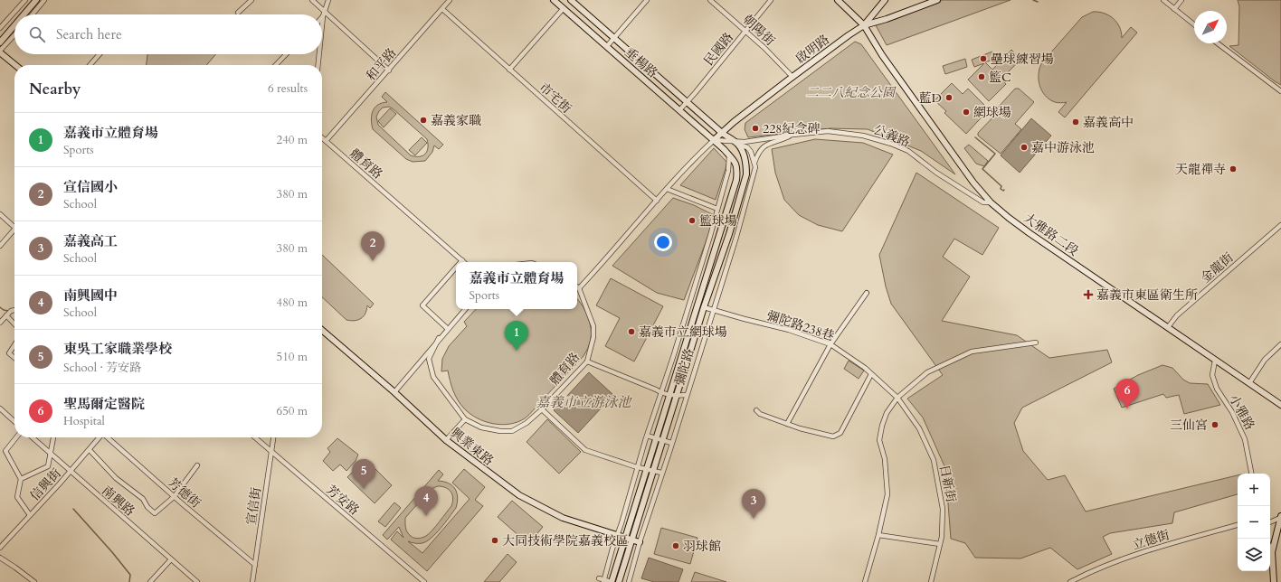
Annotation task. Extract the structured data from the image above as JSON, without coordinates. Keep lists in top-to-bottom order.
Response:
{
  "streets": {
    "street": [
      "朝陽街",
      "民國路",
      "啟明路",
      "垂楊路",
      "和平路",
      "市宅街",
      "公義路",
      "體育路",
      "大雅路二段",
      "金龍街",
      "彌陀路238巷",
      "彌陀路",
      "小雅路",
      "興業東路",
      "日新街",
      "信興街",
      "芳德街",
      "芳安路",
      "南興路",
      "宣信街",
      "立德街"
    ]
  },
  "crossings": [
    ["朝陽街", "民國路"],
    ["朝陽街", "啟明路"],
    ["民國路", "垂楊路"],
    ["啟明路", "垂楊路"],
    ["啟明路", "公義路"],
    ["啟明路", "大雅路二段"],
    ["啟明路", "彌陀路"],
    ["垂楊路", "公義路"],
    ["垂楊路", "彌陀路"],
    ["和平路", "市宅街"],
    ["和平路", "體育路"],
    ["公義路", "大雅路二段"],
    ["公義路", "彌陀路"],
    ["體育路", "興業東路"],
    ["大雅路二段", "金龍街"],
    ["大雅路二段", "小雅路"],
    ["彌陀路238巷", "彌陀路"],
    ["彌陀路238巷", "日新街"],
    ["彌陀路", "興業東路"],
    ["信興街", "南興路"],
    ["芳德街", "宣信街"],
    ["芳安路", "宣信街"]
  ],
  "water": ["嘉義市立游泳池"],
  "parks": ["二二八紀念公園"],
  "places": {
    "other": [
      "壘球練習場",
      "籃C",
      "藍D",
      "網球場",
      "嘉義家職",
      "嘉義高中",
      "228紀念碑",
      "嘉中游泳池",
      "天龍禪寺",
      "籃球場",
      "嘉義市立網球場",
      "三仙宮",
      "大同技術學院嘉義校區",
      "羽球館"
    ],
    "health": ["嘉義市東區衛生所"]
  },
  "north": "top right",
  "page": {
    "search": "Search here",
    "heading": ["Nearby", "6 results"],
    "list": [
      {
        "mark": "1",
        "name": "嘉義市立體育場",
        "note": "Sports",
        "value": "240 m"
      },
      {
        "mark": "2",
        "name": "宣信國小",
        "note": "School",
        "value": "380 m"
      },
      {
        "mark": "3",
        "name": "嘉義高工",
        "note": "School",
        "value": "380 m"
      },
      {
        "mark": "4",
        "name": "南興國中",
        "note": "School",
        "value": "480 m"
      },
      {
        "mark": "5",
        "name": "東吳工家職業學校",
        "note": "School · 芳安路",
        "value": "510 m"
      },
      {
        "mark": "6",
        "name": "聖馬爾定醫院",
        "note": "Hospital",
        "value": "650 m"
      }
    ],
    "pins": [
      "2",
      "1",
      "6",
      "5",
      "4",
      "3"
    ],
    "popup": ["嘉義市立體育場", "Sports"],
    "map_buttons": ["+", "−"]
  }
}
